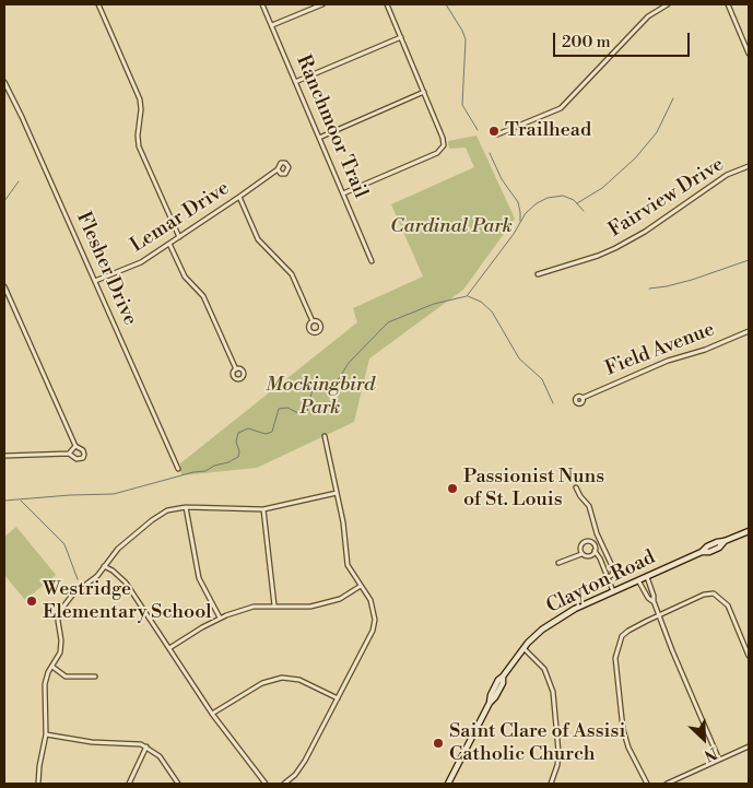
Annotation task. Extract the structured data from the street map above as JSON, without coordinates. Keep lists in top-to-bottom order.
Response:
{
  "streets": {
    "main road": ["Clayton Road"],
    "street": [
      "Ranchmoor Trail",
      "Fairview Drive",
      "Lemar Drive",
      "Flesher Drive",
      "Field Avenue"
    ]
  },
  "crossings": [
    ["Lemar Drive", "Flesher Drive"]
  ],
  "parks": ["Cardinal Park", "Mockingbird Park"],
  "places": [
    "Trailhead",
    "Passionist Nuns of St. Louis",
    "Westridge Elementary School",
    "Saint Clare of Assisi Catholic Church"
  ],
  "scale_bar": "200 m",
  "north": "bottom right"
}
